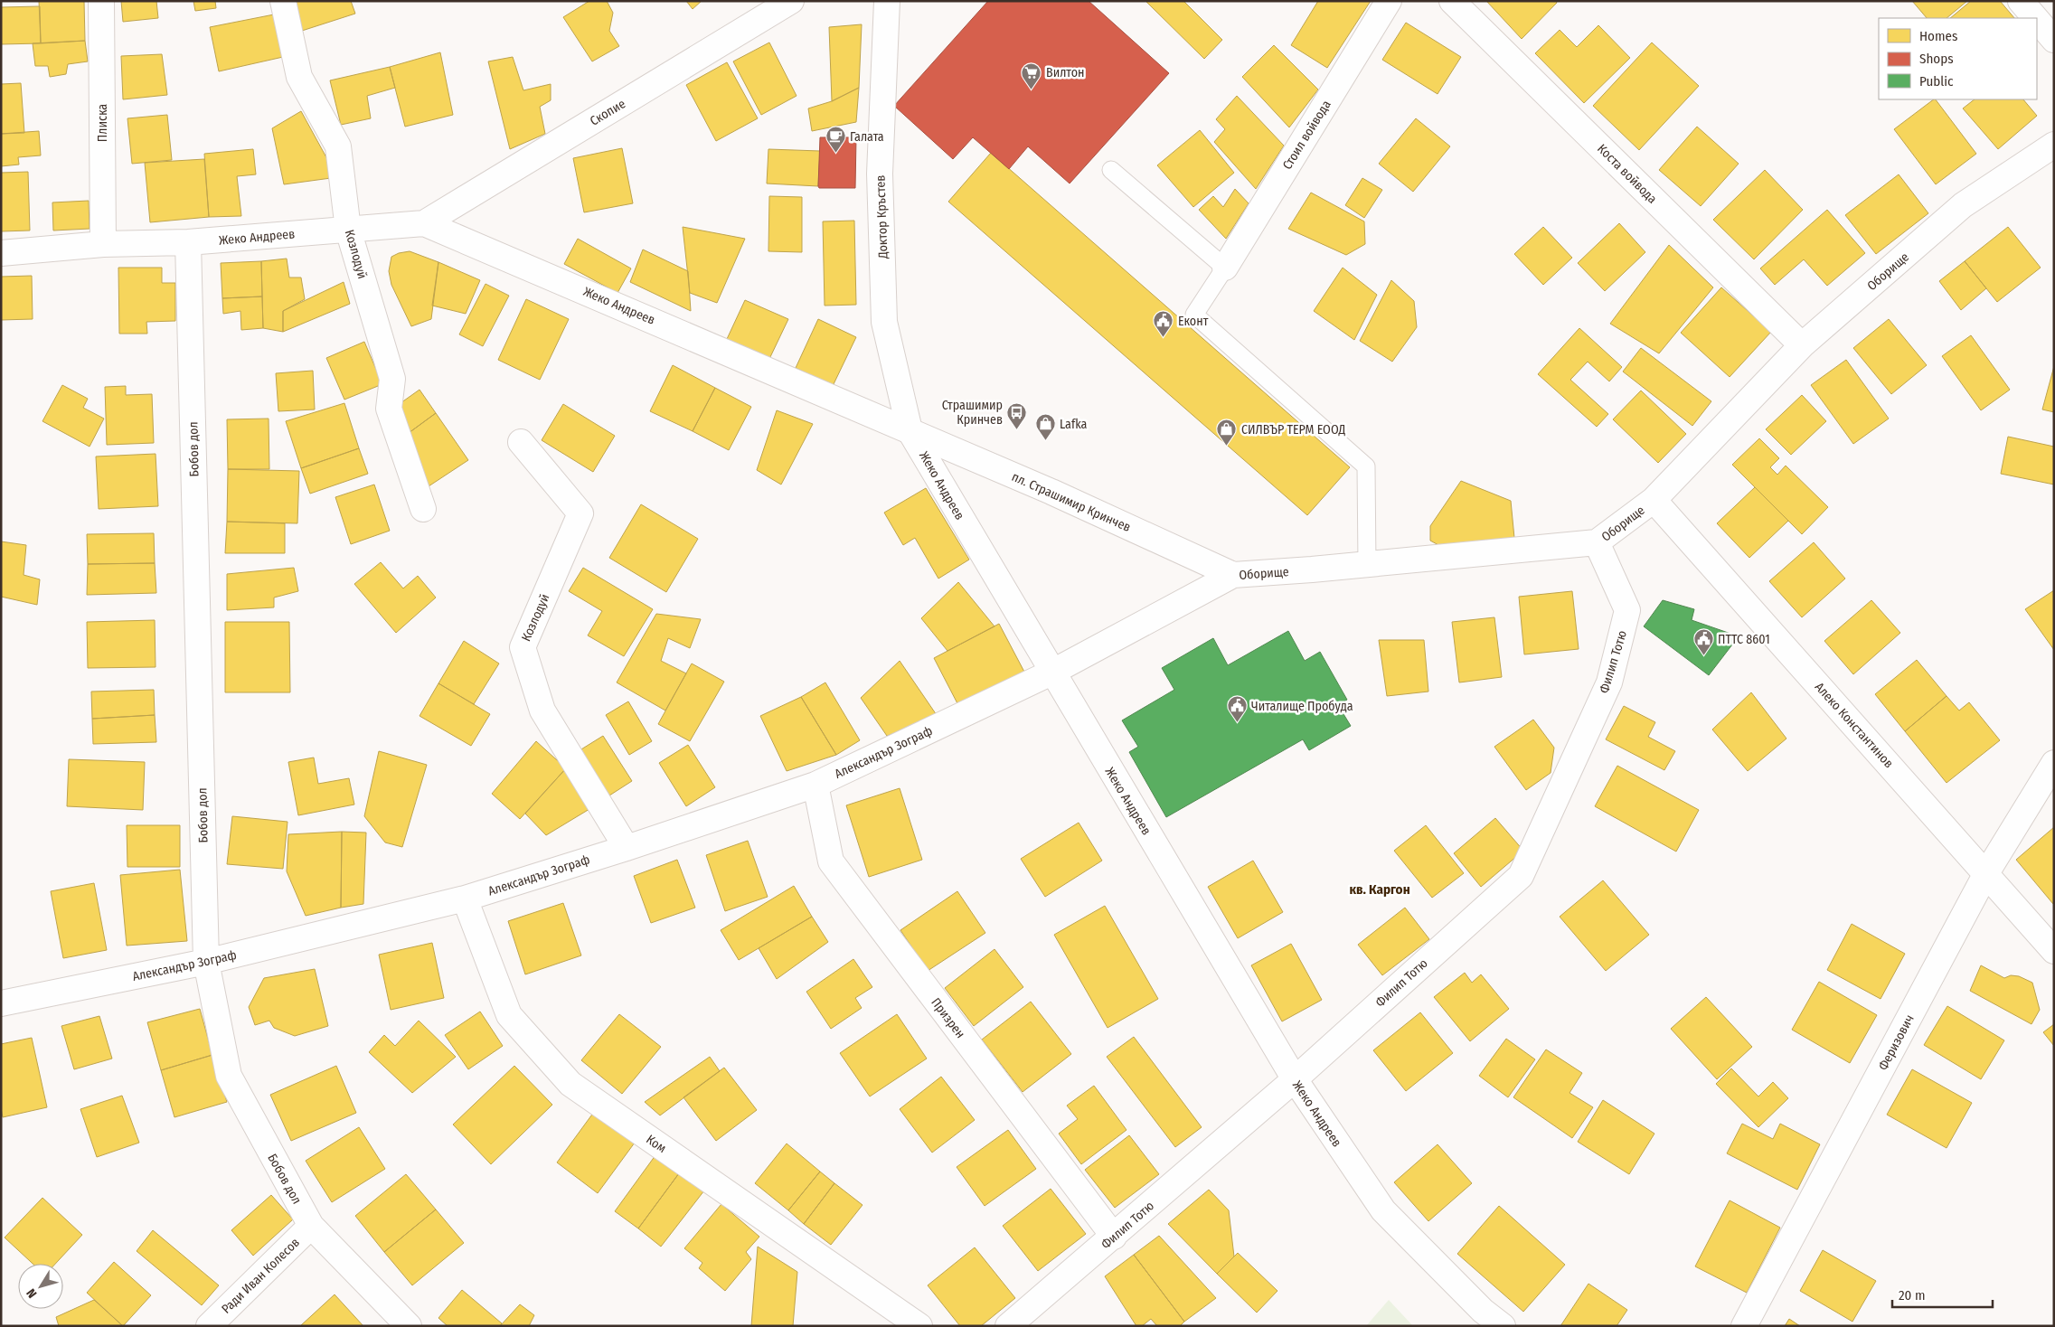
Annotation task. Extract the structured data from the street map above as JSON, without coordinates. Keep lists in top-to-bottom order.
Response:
{
  "streets": {
    "street": [
      "Скопие",
      "Плиска",
      "Стоил войвода",
      "Коста войвода",
      "Доктор Кръстев",
      "Жеко Андреев",
      "Козлодуй",
      "Оборище",
      "Бобов дол",
      "пл. Страшимир Кринчев",
      "Филип Тотю",
      "Алеко Константинов",
      "Александър Зограф",
      "Призрен",
      "Феризович",
      "Ком",
      "Ради Иван Колесов"
    ]
  },
  "crossings": [
    ["Скопие", "Жеко Андреев"],
    ["Плиска", "Жеко Андреев"],
    ["Коста войвода", "Оборище"],
    ["Доктор Кръстев", "Жеко Андреев"],
    ["Доктор Кръстев", "пл. Страшимир Кринчев"],
    ["Жеко Андреев", "Козлодуй"],
    ["Жеко Андреев", "Оборище"],
    ["Жеко Андреев", "Бобов дол"],
    ["Жеко Андреев", "пл. Страшимир Кринчев"],
    ["Жеко Андреев", "Филип Тотю"],
    ["Жеко Андреев", "Александър Зограф"],
    ["Козлодуй", "Александър Зограф"],
    ["Оборище", "пл. Страшимир Кринчев"],
    ["Оборище", "Филип Тотю"],
    ["Оборище", "Алеко Константинов"],
    ["Оборище", "Александър Зограф"],
    ["Бобов дол", "Александър Зограф"],
    ["Бобов дол", "Ради Иван Колесов"],
    ["Филип Тотю", "Призрен"],
    ["Алеко Константинов", "Феризович"],
    ["Александър Зограф", "Призрен"],
    ["Александър Зограф", "Ком"]
  ],
  "districts": ["кв. Каргон"],
  "places": {
    "supermarket": ["Вилтон"],
    "cafe": ["Галата"],
    "public building": ["Еконт", "ПТТС 8601", "Читалище Пробуда"],
    "bus stop": ["Страшимир Кринчев"],
    "shop": ["Lafka", "СИЛВЪР ТЕРМ ЕООД"]
  },
  "legend": ["Homes", "Shops", "Public"],
  "scale_bar": "20 m",
  "north": "bottom left"
}
